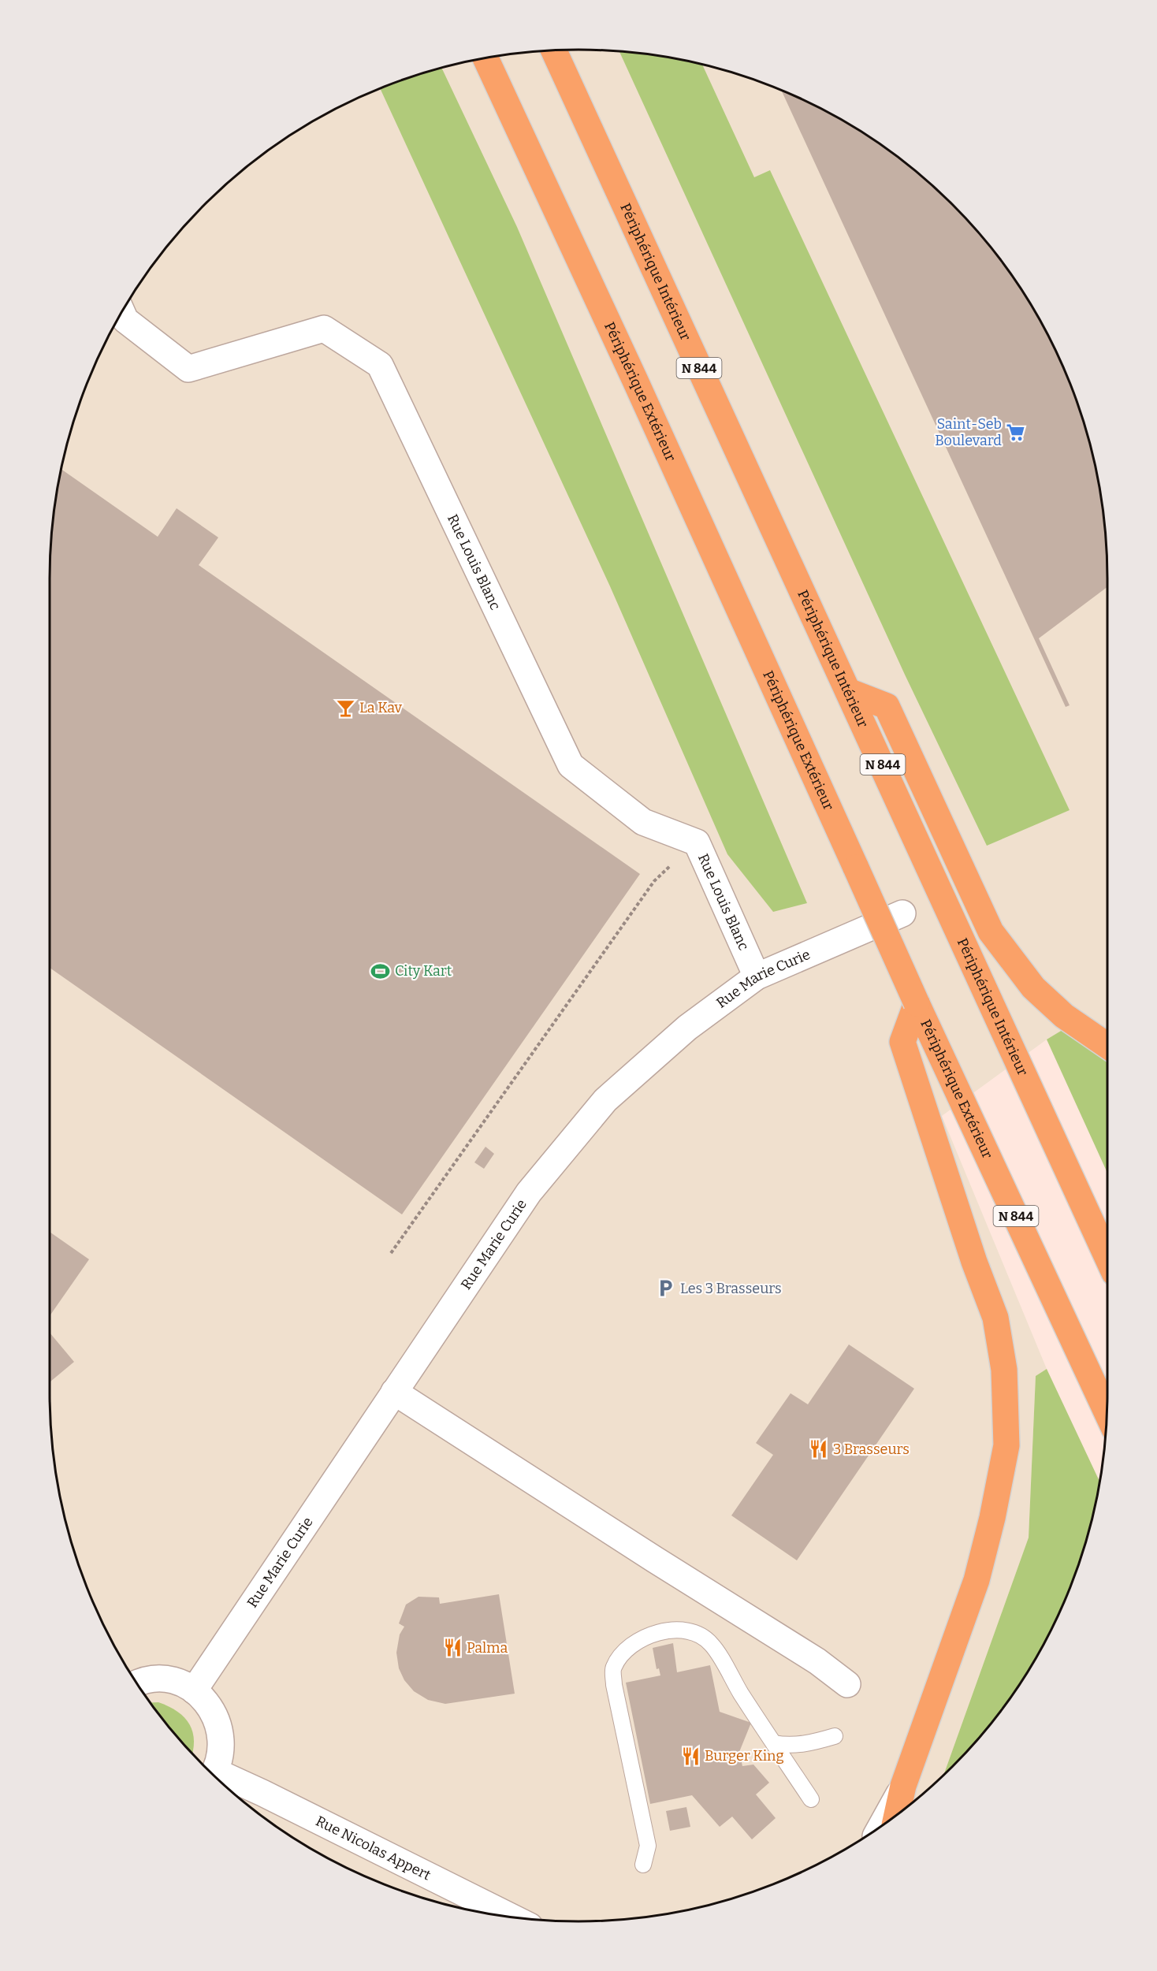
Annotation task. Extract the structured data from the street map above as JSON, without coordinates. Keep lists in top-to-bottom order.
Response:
{
  "streets": {
    "highway": ["Périphérique Intérieur", "N 844", "Périphérique Extérieur"],
    "street": ["Rue Louis Blanc", "Rue Marie Curie", "Rue Nicolas Appert"]
  },
  "crossings": [
    ["Rue Louis Blanc", "Rue Marie Curie"]
  ],
  "places": {
    "supermarket": ["Saint-Seb Boulevard"],
    "bar": ["La Kav"],
    "sports": ["City Kart"],
    "parking": ["Les 3 Brasseurs"],
    "restaurant": ["3 Brasseurs", "Palma", "Burger King"]
  }
}
